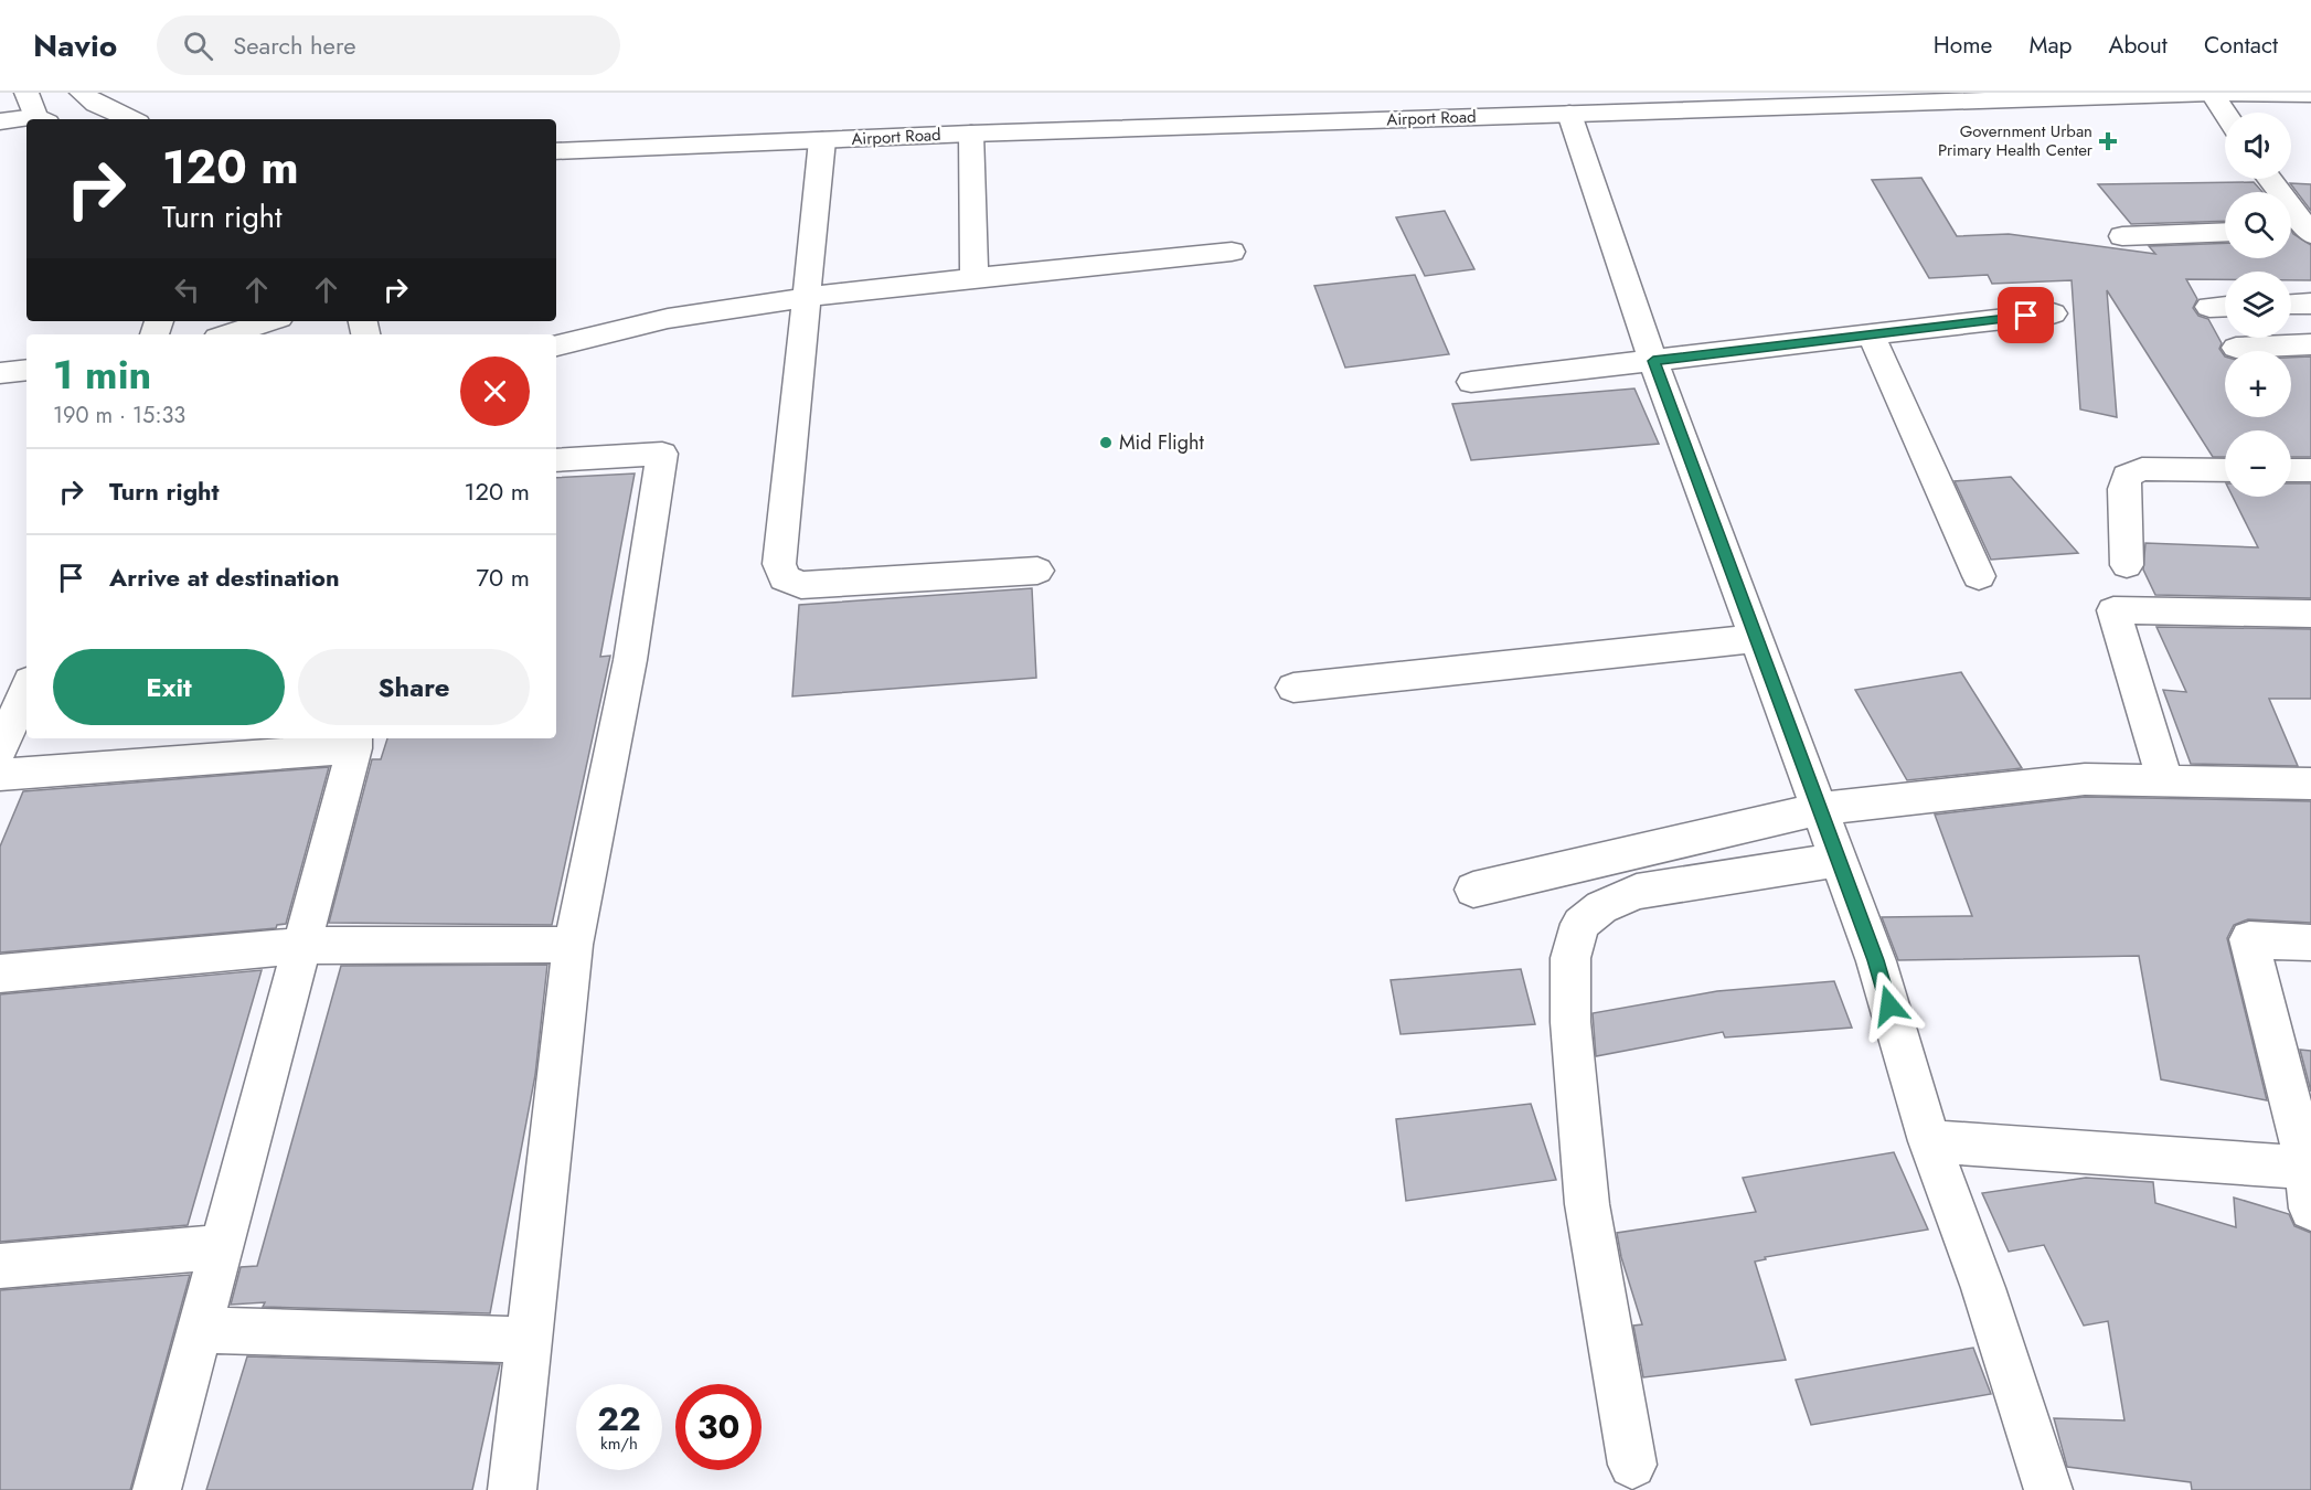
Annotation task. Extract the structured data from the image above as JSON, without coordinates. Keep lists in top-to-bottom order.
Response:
{
  "streets": {
    "street": ["Airport Road"]
  },
  "places": {
    "health": ["Government Urban Primary Health Center"],
    "other": ["Mid Flight"]
  },
  "page": {
    "header": "Navio",
    "search": "Search here",
    "nav": [
      "Home",
      "Map",
      "About",
      "Contact"
    ],
    "map_buttons": ["+", "−"],
    "turn": ["120 m", "Turn right"],
    "heading": ["1 min", "190 m · 15:33"],
    "list": [
      {
        "name": "Turn right",
        "value": "120 m"
      },
      {
        "name": "Arrive at destination",
        "value": "70 m"
      }
    ],
    "buttons": ["Exit", "Share"],
    "speed": "22 km/h",
    "limit": "30"
  }
}
